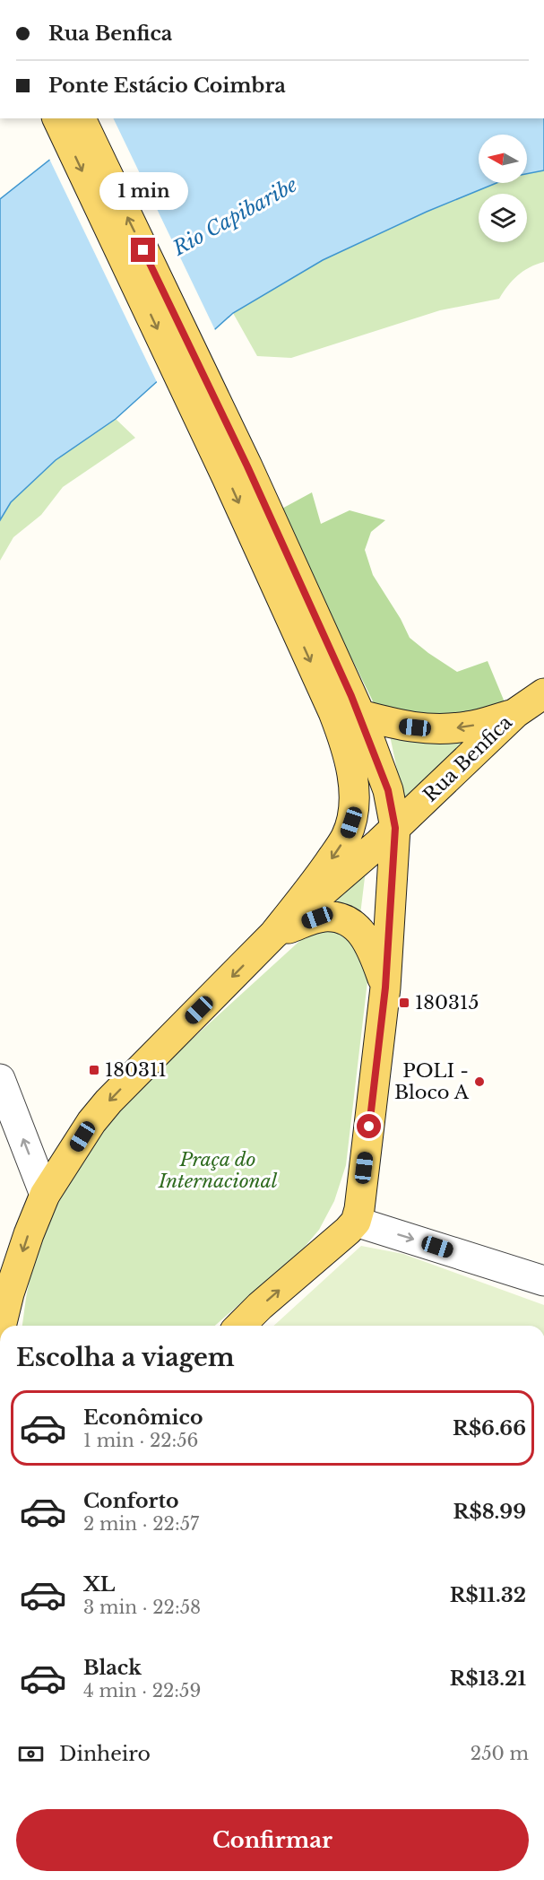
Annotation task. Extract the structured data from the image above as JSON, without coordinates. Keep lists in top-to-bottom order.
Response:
{
  "streets": {
    "main road": ["Rua Benfica"]
  },
  "water": ["Rio Capibaribe"],
  "parks": ["Praça do Internacional"],
  "places": {
    "transit": ["180315", "180311"],
    "other": ["POLI - Bloco A"]
  },
  "north": "left",
  "page": {
    "banner": ["Rua Benfica", "Ponte Estácio Coimbra"],
    "bubble": "1 min",
    "heading": "Escolha a viagem",
    "list": [
      {
        "name": "Econômico",
        "note": "1 min · 22:56",
        "value": "R$6.66"
      },
      {
        "name": "Conforto",
        "note": "2 min · 22:57",
        "value": "R$8.99"
      },
      {
        "name": "XL",
        "note": "3 min · 22:58",
        "value": "R$11.32"
      },
      {
        "name": "Black",
        "note": "4 min · 22:59",
        "value": "R$13.21"
      }
    ],
    "pay": ["Dinheiro", "250 m"],
    "buttons": "Confirmar"
  }
}
